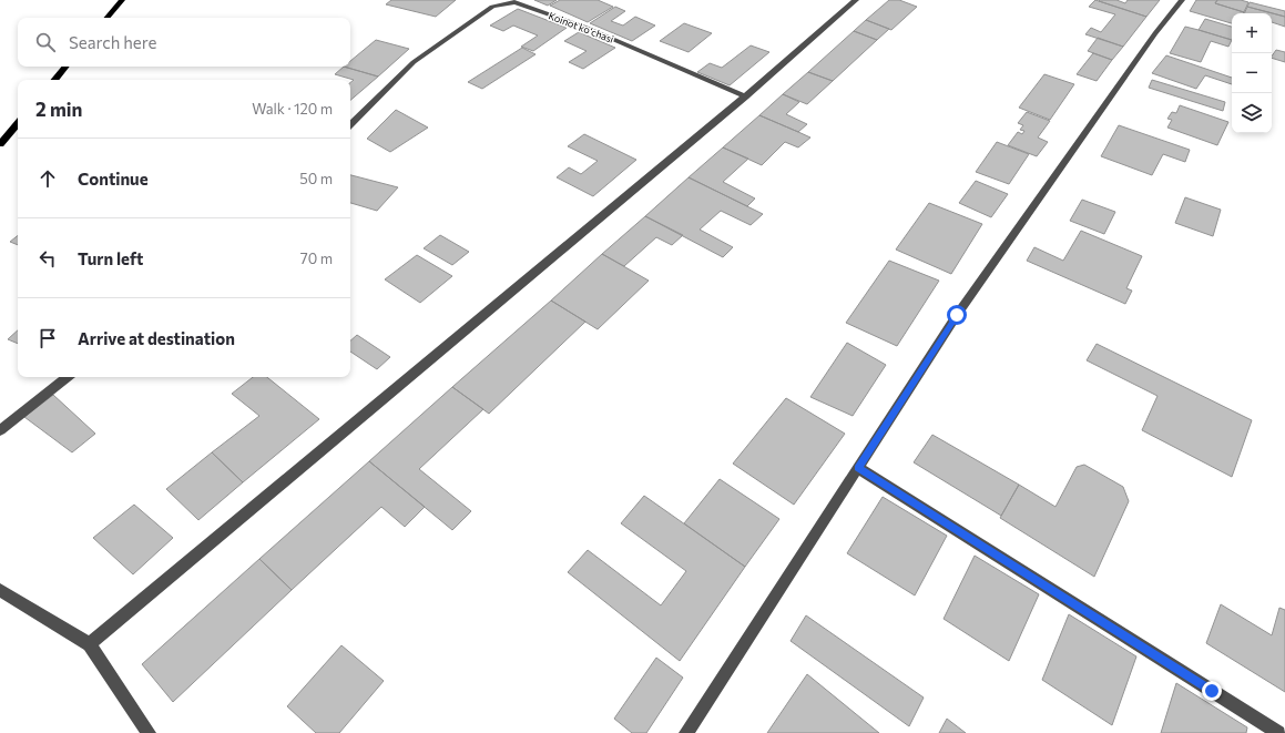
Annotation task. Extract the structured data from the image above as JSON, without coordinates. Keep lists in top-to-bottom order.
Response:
{
  "streets": {
    "street": ["Koinot koʻchasi"]
  },
  "page": {
    "map_buttons": ["+", "−"],
    "search": "Search here",
    "heading": ["2 min", "Walk · 120 m"],
    "list": [
      ["Continue", "50 m"],
      ["Turn left", "70 m"],
      "Arrive at destination"
    ]
  }
}
